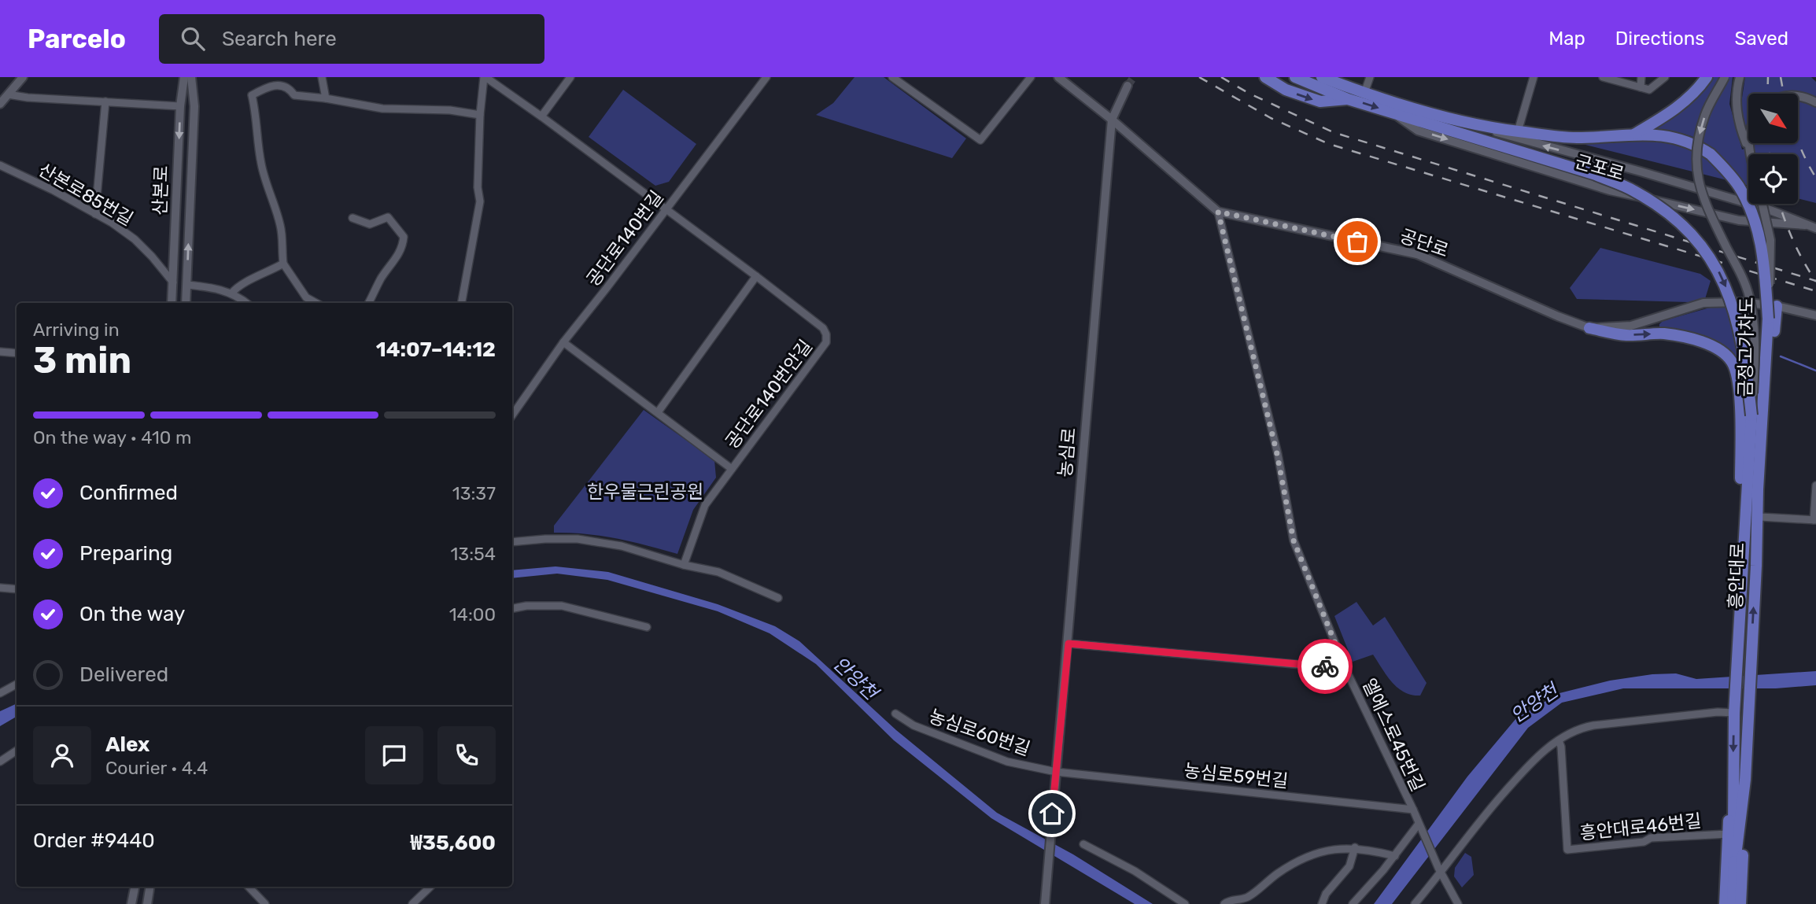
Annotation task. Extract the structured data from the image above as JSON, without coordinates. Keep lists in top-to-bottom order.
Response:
{
  "streets": {
    "main road": ["군포로", "금정고가차도", "흥안대로"],
    "street": [
      "산본로",
      "산본로85번길",
      "공단로140번길",
      "공단로",
      "공단로140번안길",
      "농심로",
      "농심로60번길",
      "엘에스로45번길",
      "농심로59번길",
      "흥안대로46번길"
    ]
  },
  "crossings": [
    ["군포로", "금정고가차도"],
    ["산본로", "산본로85번길"],
    ["공단로140번길", "공단로140번안길"],
    ["공단로", "농심로"],
    ["공단로", "엘에스로45번길"],
    ["금정고가차도", "흥안대로"],
    ["농심로", "농심로60번길"],
    ["농심로", "농심로59번길"],
    ["농심로60번길", "농심로59번길"],
    ["엘에스로45번길", "농심로59번길"]
  ],
  "water": ["안양천"],
  "parks": ["한우물근린공원"],
  "north": "bottom right",
  "page": {
    "header": "Parcelo",
    "search": "Search here",
    "nav": ["Map", "Directions", "Saved"],
    "heading": ["3 min", "Arriving in", "14:07–14:12"],
    "panel": [
      "Alex",
      "Courier · 4.4",
      "Order #9440",
      "₩35,600"
    ],
    "bar": "On the way · 410 m",
    "list": [
      ["Confirmed", "13:37"],
      ["Preparing", "13:54"],
      ["On the way", "14:00"],
      "Delivered"
    ]
  }
}
